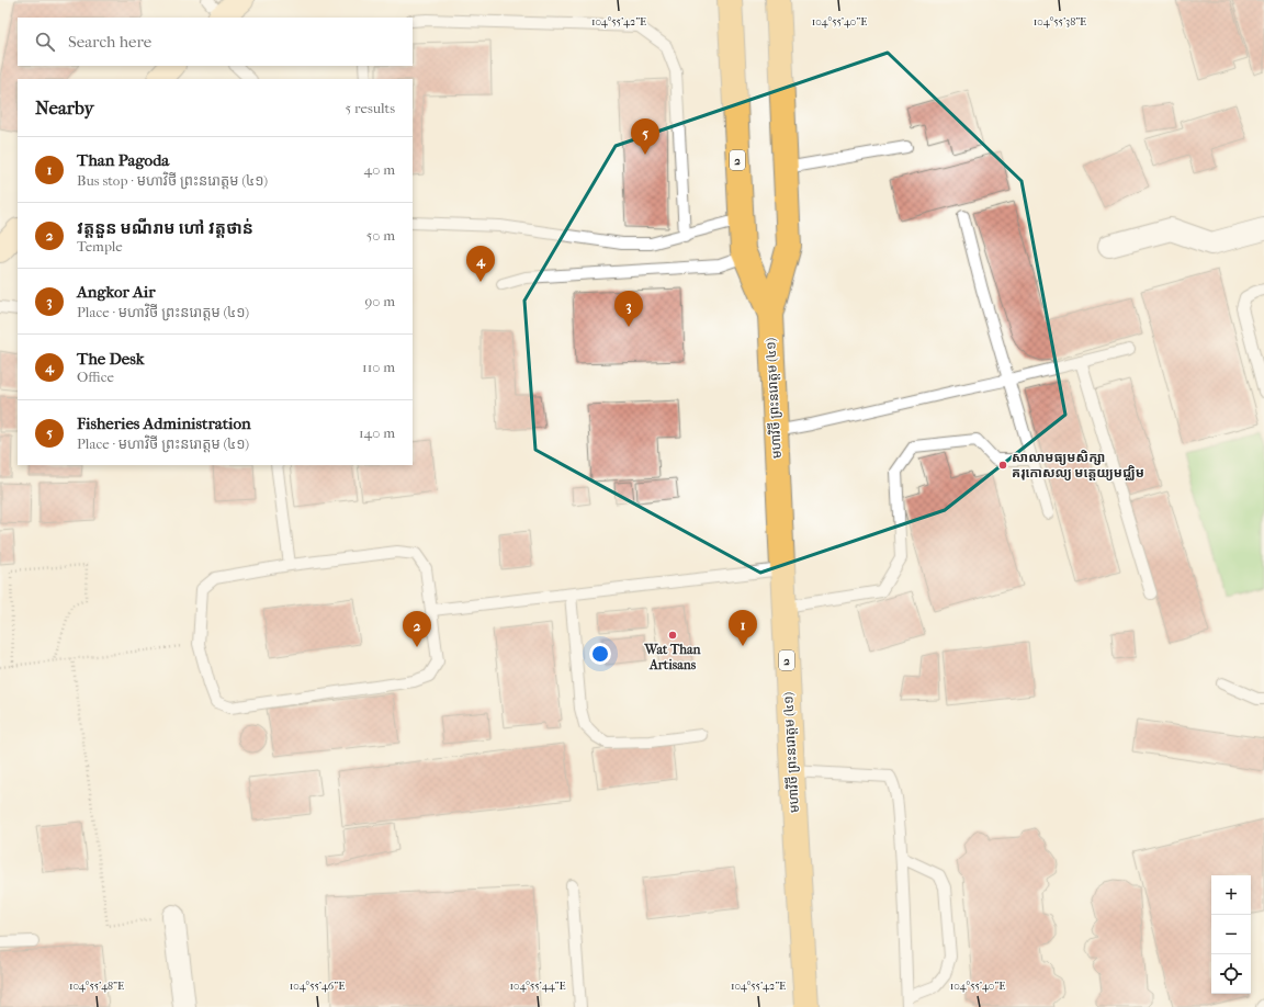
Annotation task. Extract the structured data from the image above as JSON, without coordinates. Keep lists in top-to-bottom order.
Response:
{
  "streets": {
    "main road": ["2", "មហាវិថី ព្រះនរោត្តម (៤១)"]
  },
  "places": ["សាលាមធ្យមសិក្សា គរុកោសល្យ មត្តេយ្យមជ្ឈិម", "Wat Than Artisans"],
  "page": {
    "search": "Search here",
    "heading": ["Nearby", "5 results"],
    "pins": [
      "5",
      "4",
      "3",
      "1",
      "2"
    ],
    "list": [
      {
        "mark": "1",
        "name": "Than Pagoda",
        "note": "Bus stop · មហាវិថី ព្រះនរោត្តម (៤១)",
        "value": "40 m"
      },
      {
        "mark": "2",
        "name": "វត្តនួន មណីរាម ហៅ វត្តថាន់",
        "note": "Temple",
        "value": "50 m"
      },
      {
        "mark": "3",
        "name": "Angkor Air",
        "note": "Place · មហាវិថី ព្រះនរោត្តម (៤១)",
        "value": "90 m"
      },
      {
        "mark": "4",
        "name": "The Desk",
        "note": "Office",
        "value": "110 m"
      },
      {
        "mark": "5",
        "name": "Fisheries Administration",
        "note": "Place · មហាវិថី ព្រះនរោត្តម (៤១)",
        "value": "140 m"
      }
    ],
    "map_buttons": ["+", "−"]
  },
  "coordinates": [
    "104°55'42\"E",
    "104°55'40\"E",
    "104°55'38\"E",
    "104°55'48\"E",
    "104°55'46\"E",
    "104°55'44\"E"
  ]
}
